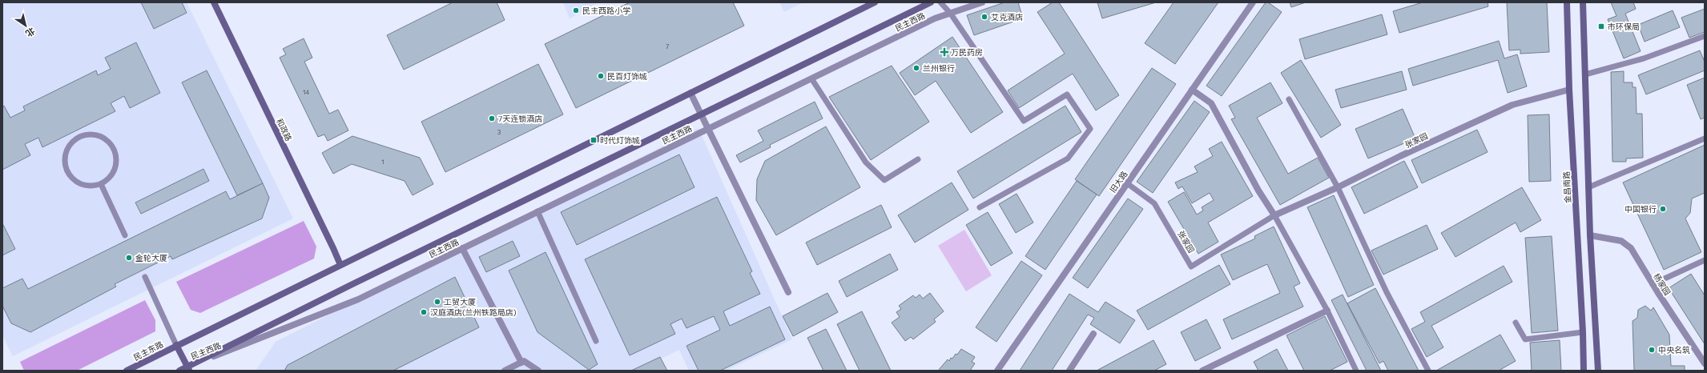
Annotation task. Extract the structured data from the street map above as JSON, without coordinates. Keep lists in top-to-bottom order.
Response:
{
  "streets": {
    "main road": [
      "民主西路",
      "和政路",
      "金昌南路",
      "民主东路"
    ],
    "street": ["张家园", "旧大路", "杨家园"]
  },
  "crossings": [
    ["民主西路", "和政路"],
    ["民主西路", "民主东路"],
    ["张家园", "旧大路"],
    ["张家园", "金昌南路"]
  ],
  "places": {
    "other": [
      "民主西路小学",
      "艾克酒店",
      "兰州银行",
      "民百灯饰城",
      "7天连锁酒店",
      "中国银行",
      "金轮大厦",
      "工贸大厦",
      "汉庭酒店(兰州铁路局店)",
      "中央名筑"
    ],
    "transit": ["市环保局", "时代灯饰城"],
    "health": ["万民药房"]
  },
  "house_numbers": [
    "7",
    "14",
    "3",
    "1"
  ],
  "north": "bottom right"
}
